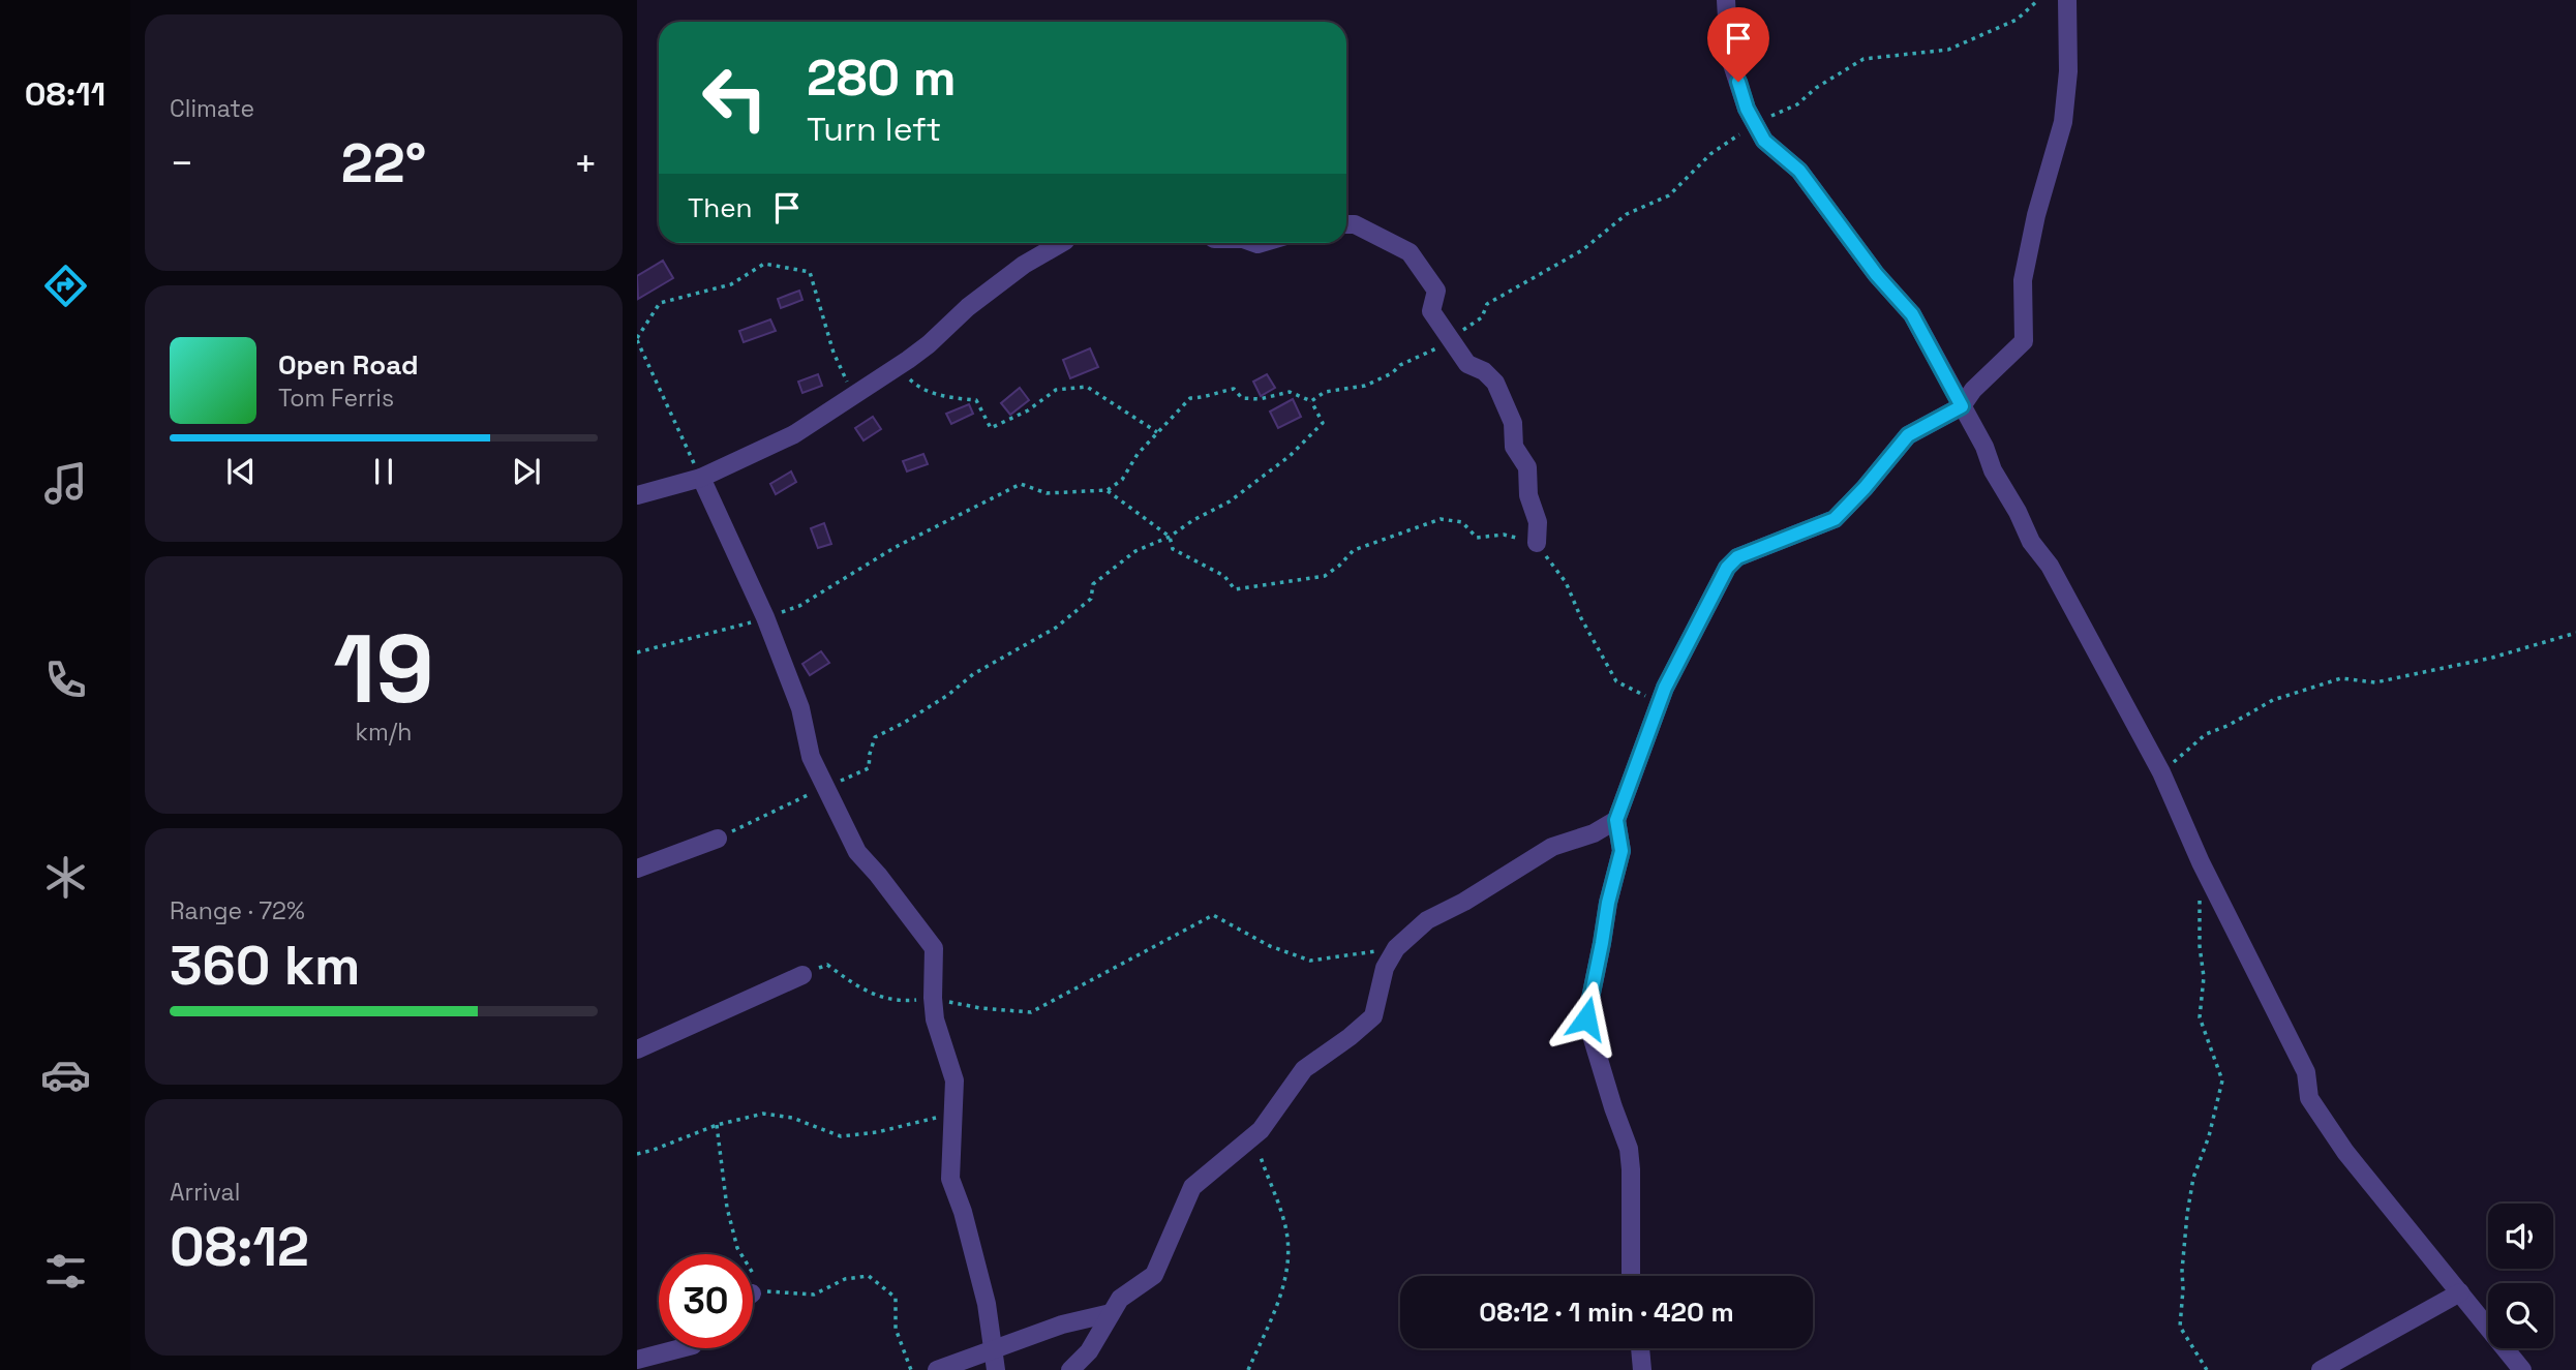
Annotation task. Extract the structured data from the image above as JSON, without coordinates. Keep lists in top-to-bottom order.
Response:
{
  "page": {
    "tabs": "08:11",
    "tile": [
      "Climate",
      ["19", "km/h"],
      ["Range · 72%", "360 km"],
      ["Arrival", "08:12"]
    ],
    "turn": ["280 m", "Turn left"],
    "heat": ["−", "22°", "+"],
    "then": "Then",
    "song": ["Open Road", "Tom Ferris"],
    "limit": "30",
    "trip": "08:12 · 1 min · 420 m"
  }
}
